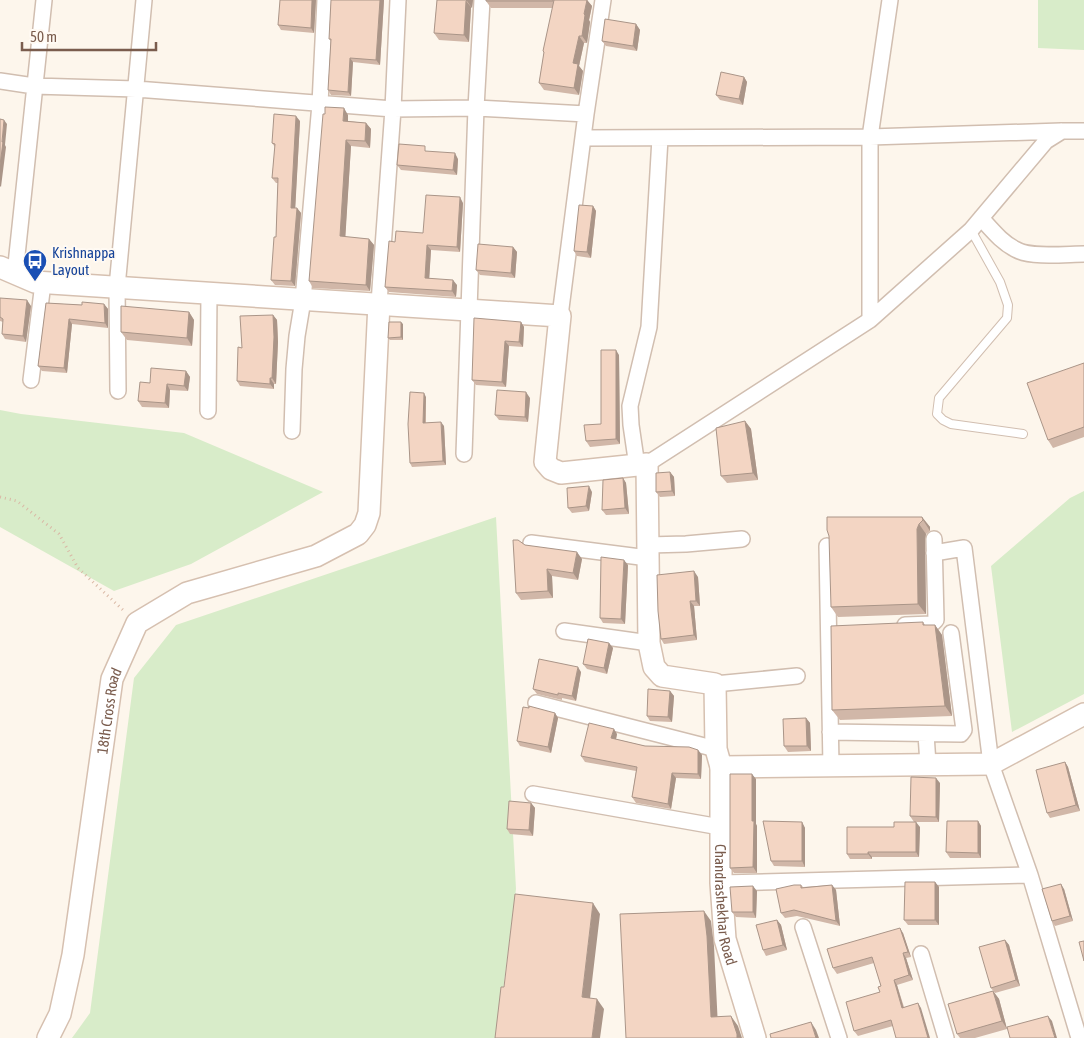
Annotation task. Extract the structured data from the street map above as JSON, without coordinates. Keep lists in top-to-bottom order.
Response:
{
  "streets": {
    "street": ["18th Cross Road", "Chandrashekhar Road"]
  },
  "places": {
    "bus stop": ["Krishnappa Layout"]
  },
  "scale_bar": "50 m"
}
